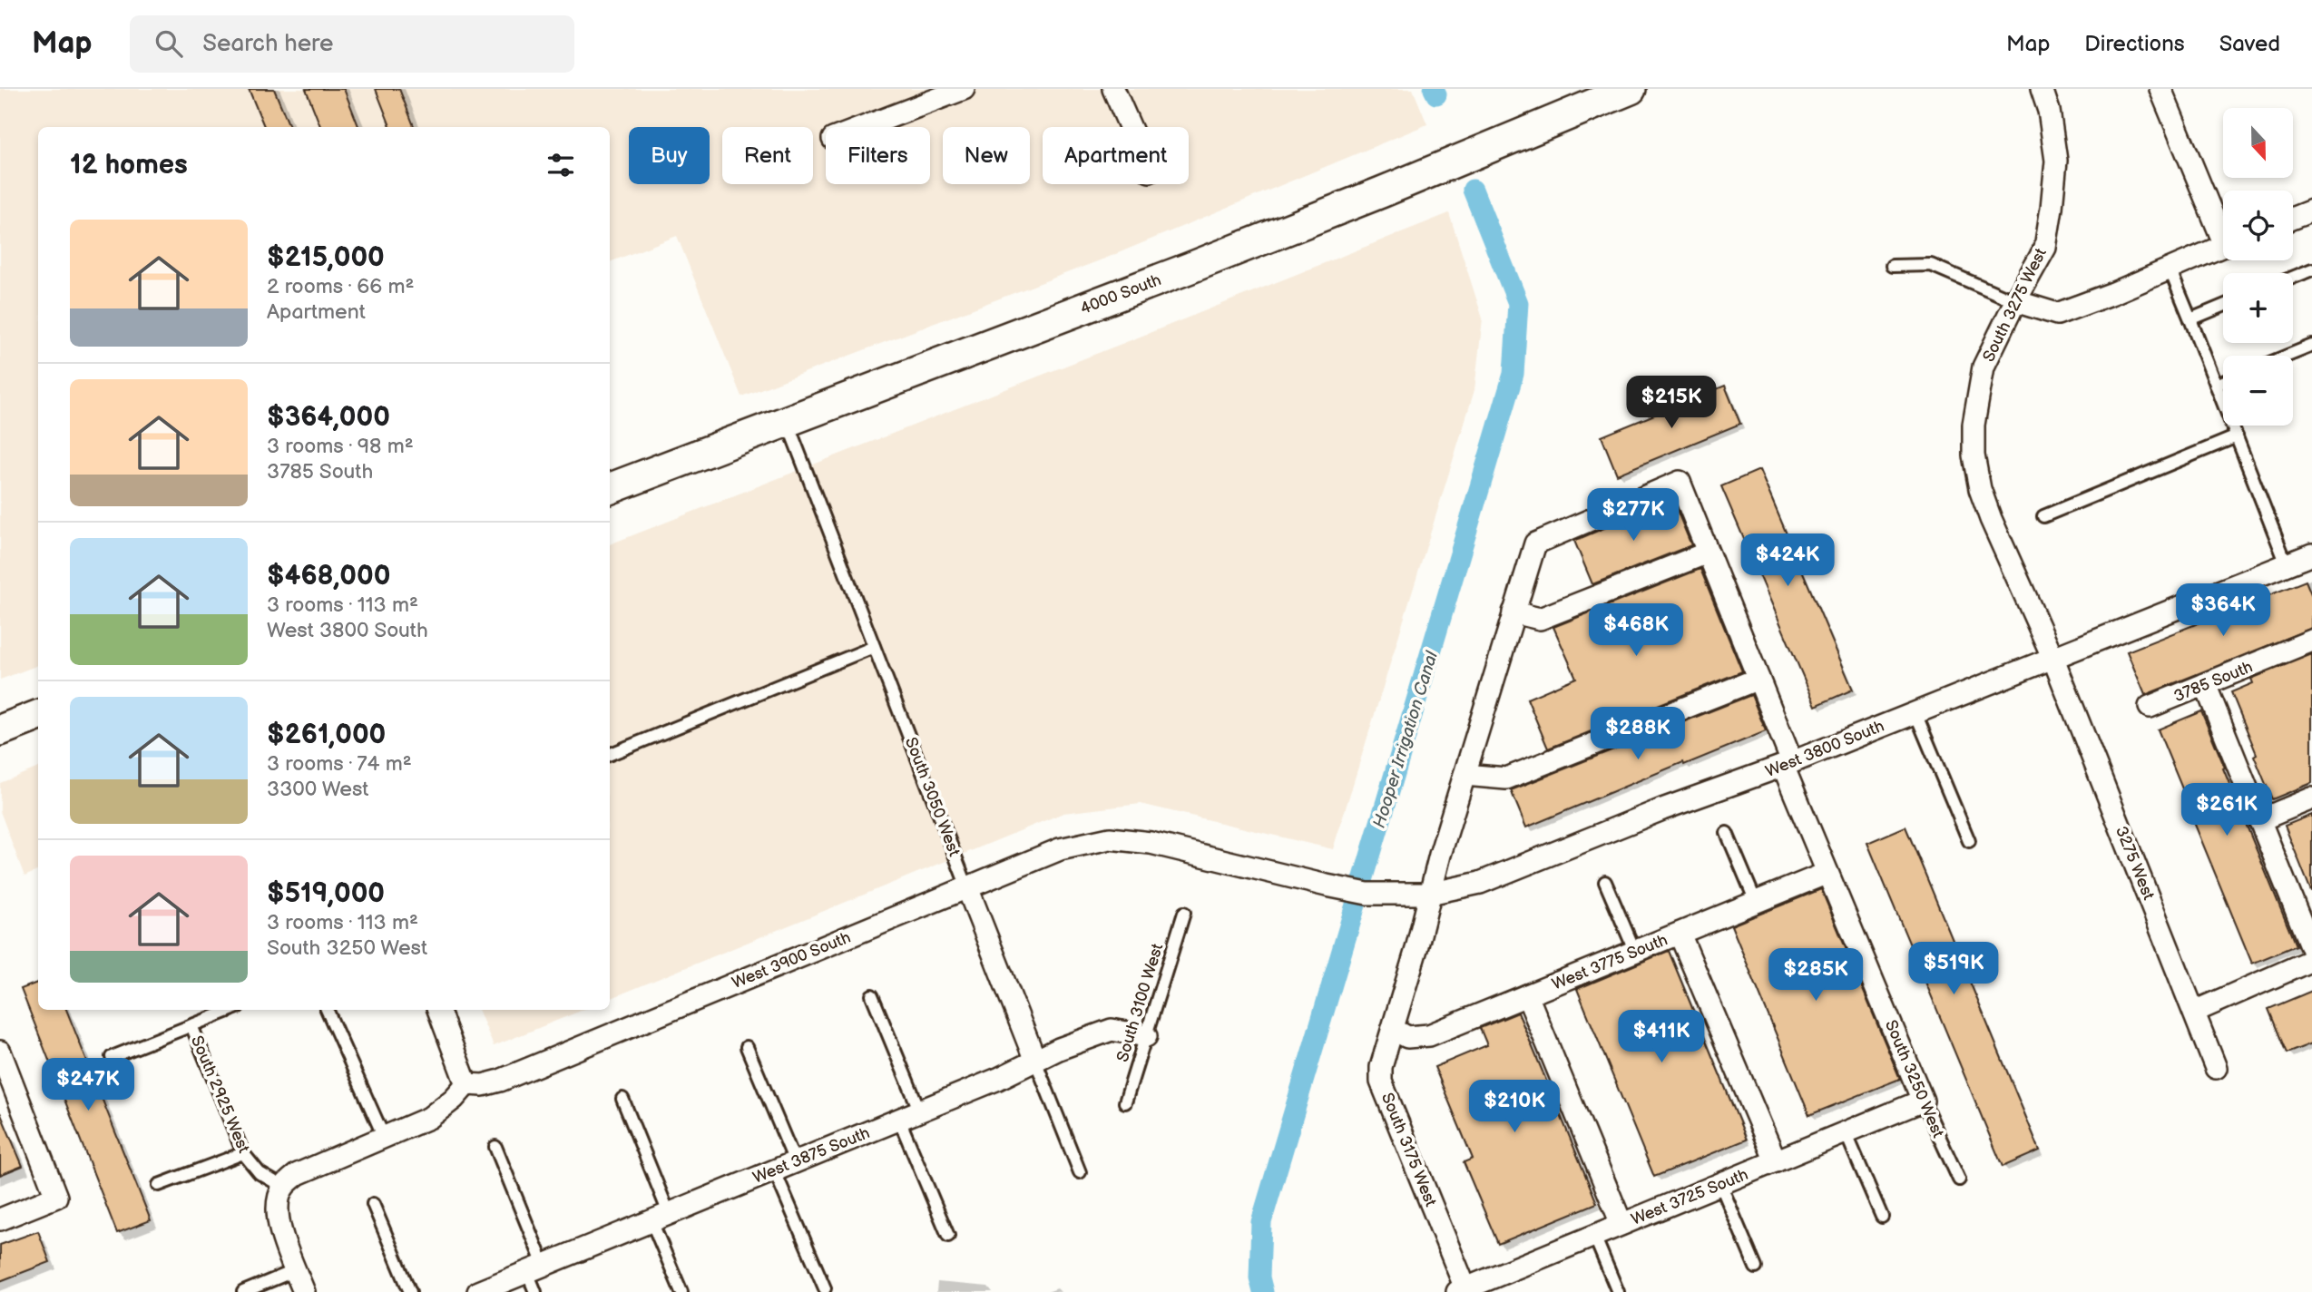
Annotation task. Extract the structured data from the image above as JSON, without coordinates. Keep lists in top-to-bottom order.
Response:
{
  "streets": {
    "main road": ["4000 South"],
    "street": [
      "South 3275 West",
      "3785 South",
      "West 3800 South",
      "South 3050 West",
      "3275 West",
      "West 3900 South",
      "West 3775 South",
      "South 3250 West",
      "South 3175 West",
      "West 3875 South",
      "West 3725 South"
    ],
    "lane": ["South 3100 West", "South 2925 West"]
  },
  "crossings": [
    ["4000 South", "South 3050 West"],
    ["South 3275 West", "West 3800 South"],
    ["South 3275 West", "3275 West"],
    ["West 3800 South", "3275 West"],
    ["West 3800 South", "West 3900 South"],
    ["West 3800 South", "South 3250 West"],
    ["West 3800 South", "South 3175 West"],
    ["South 3050 West", "West 3900 South"],
    ["South 3050 West", "West 3875 South"],
    ["West 3775 South", "South 3250 West"],
    ["West 3775 South", "South 3175 West"],
    ["South 3100 West", "West 3875 South"],
    ["South 3250 West", "South 3175 West"],
    ["South 3250 West", "West 3725 South"],
    ["South 3175 West", "West 3725 South"]
  ],
  "water": ["Hooper Irrigation Canal"],
  "north": "bottom",
  "page": {
    "header": "Map",
    "search": "Search here",
    "nav": ["Map", "Directions", "Saved"],
    "map_buttons": ["+", "−"],
    "chip": [
      "Buy",
      "Rent",
      "Filters",
      "New",
      "Apartment"
    ],
    "heading": "12 homes",
    "list": [
      {
        "name": "$215,000",
        "note": "2 rooms · 66 m² · Apartment"
      },
      {
        "name": "$364,000",
        "note": "3 rooms · 98 m² · 3785 South"
      },
      {
        "name": "$468,000",
        "note": "3 rooms · 113 m² · West 3800 South"
      },
      {
        "name": "$261,000",
        "note": "3 rooms · 74 m² · 3300 West"
      },
      {
        "name": "$519,000",
        "note": "3 rooms · 113 m² · South 3250 West"
      }
    ],
    "price": [
      "$215K",
      "$277K",
      "$424K",
      "$364K",
      "$468K",
      "$288K",
      "$261K",
      "$519K",
      "$285K",
      "$411K",
      "$247K",
      "$210K"
    ]
  }
}
